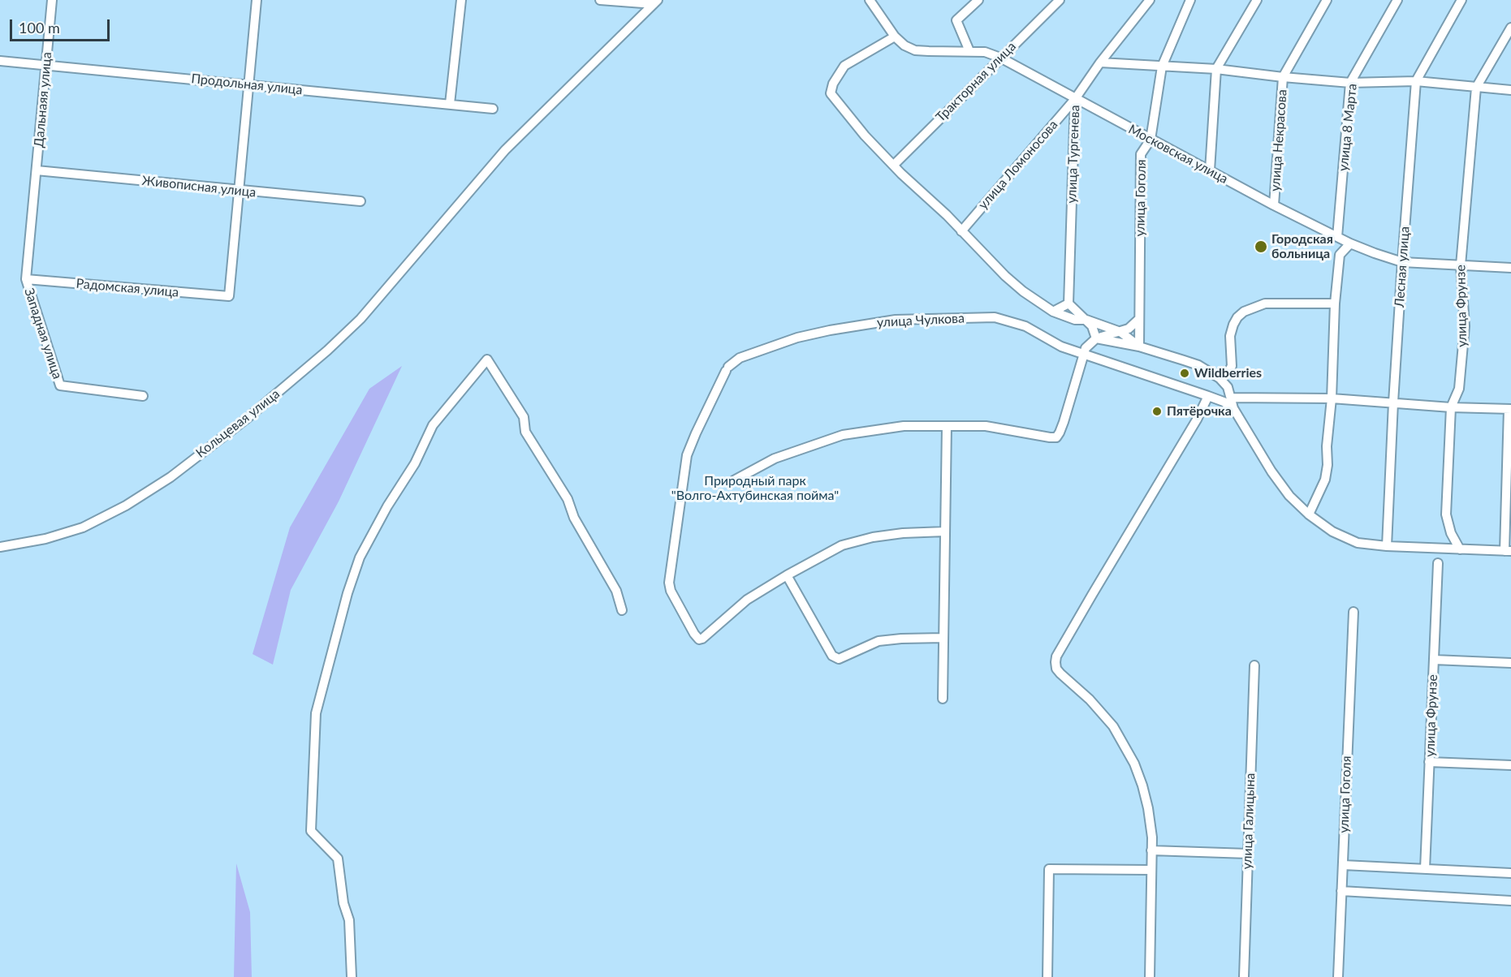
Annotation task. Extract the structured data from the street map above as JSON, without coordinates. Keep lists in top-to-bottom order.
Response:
{
  "streets": {
    "street": [
      "Тракторная улица",
      "Продольная улица",
      "Дальнаяя улица",
      "улица 8 Марта",
      "улица Некрасова",
      "улица Тургенева",
      "Московская улица",
      "улица Ломоносова",
      "Живописная улица",
      "улица Гоголя",
      "Лесная улица",
      "Радомская улица",
      "улица Фрунзе",
      "улица Чулкова",
      "Западная улица",
      "Кольцевая улица",
      "улица Галицына"
    ]
  },
  "crossings": [
    ["Тракторная улица", "Московская улица"],
    ["Продольная улица", "Дальнаяя улица"],
    ["Дальнаяя улица", "Живописная улица"],
    ["Дальнаяя улица", "Западная улица"],
    ["улица 8 Марта", "Московская улица"],
    ["улица Некрасова", "Московская улица"],
    ["улица Тургенева", "Московская улица"],
    ["улица Тургенева", "улица Ломоносова"],
    ["Московская улица", "улица Ломоносова"],
    ["Московская улица", "улица Гоголя"],
    ["Московская улица", "Лесная улица"],
    ["Московская улица", "улица Фрунзе"],
    ["Живописная улица", "Радомская улица"],
    ["Живописная улица", "Западная улица"],
    ["Радомская улица", "Западная улица"]
  ],
  "parks": ["Природный парк \"Волго-Ахтубинская пойма\""],
  "places": ["Городская больница", "Wildberries", "Пятёрочка"],
  "scale_bar": "100 m"
}
